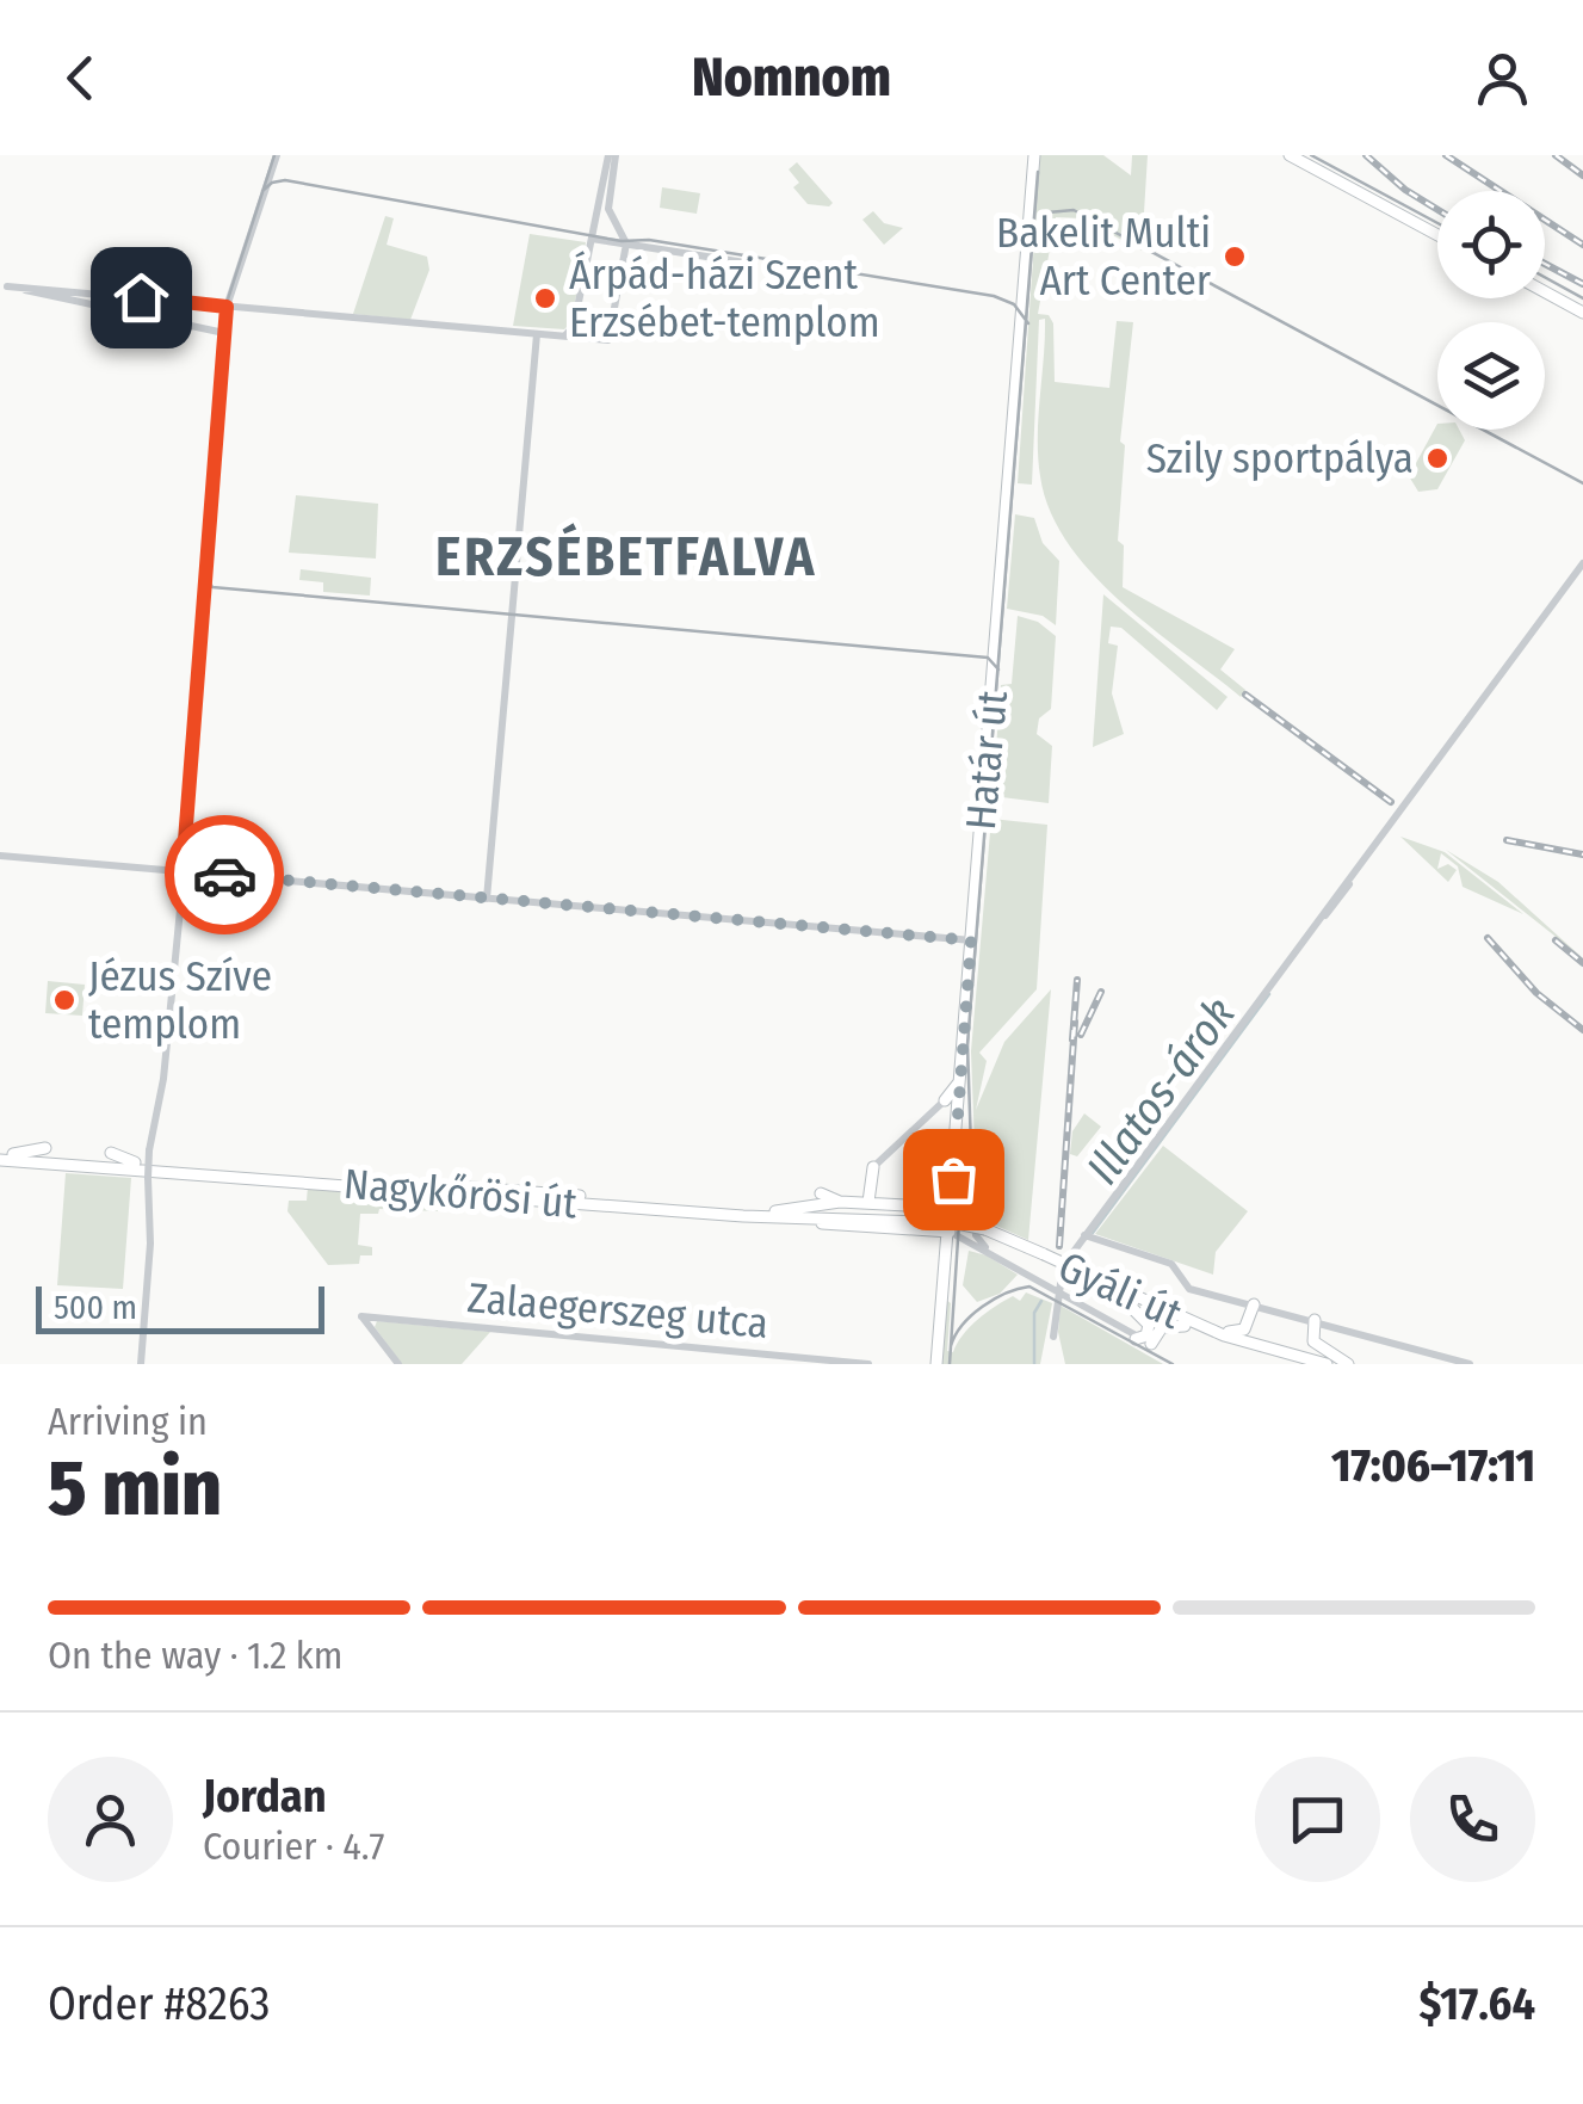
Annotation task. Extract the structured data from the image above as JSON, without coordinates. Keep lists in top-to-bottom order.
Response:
{
  "streets": {
    "main road": ["Határ út", "Nagykőrösi út", "Gyáli út"],
    "street": ["Zalaegerszeg utca"]
  },
  "crossings": [
    ["Nagykőrösi út", "Gyáli út"]
  ],
  "districts": ["ERZSÉBETFALVA"],
  "water": ["Illatos-árok"],
  "places": [
    "Bakelit Multi Art Center",
    "Árpád-házi Szent Erzsébet-templom",
    "Szily sportpálya",
    "Jézus Szíve templom"
  ],
  "scale_bar": "500 m",
  "page": {
    "header": "Nomnom",
    "scale": "500 m",
    "heading": ["5 min", "Arriving in", "17:06–17:11"],
    "panel": [
      "Jordan",
      "Courier · 4.7",
      "Order #8263",
      "$17.64"
    ],
    "bar": "On the way · 1.2 km"
  }
}
